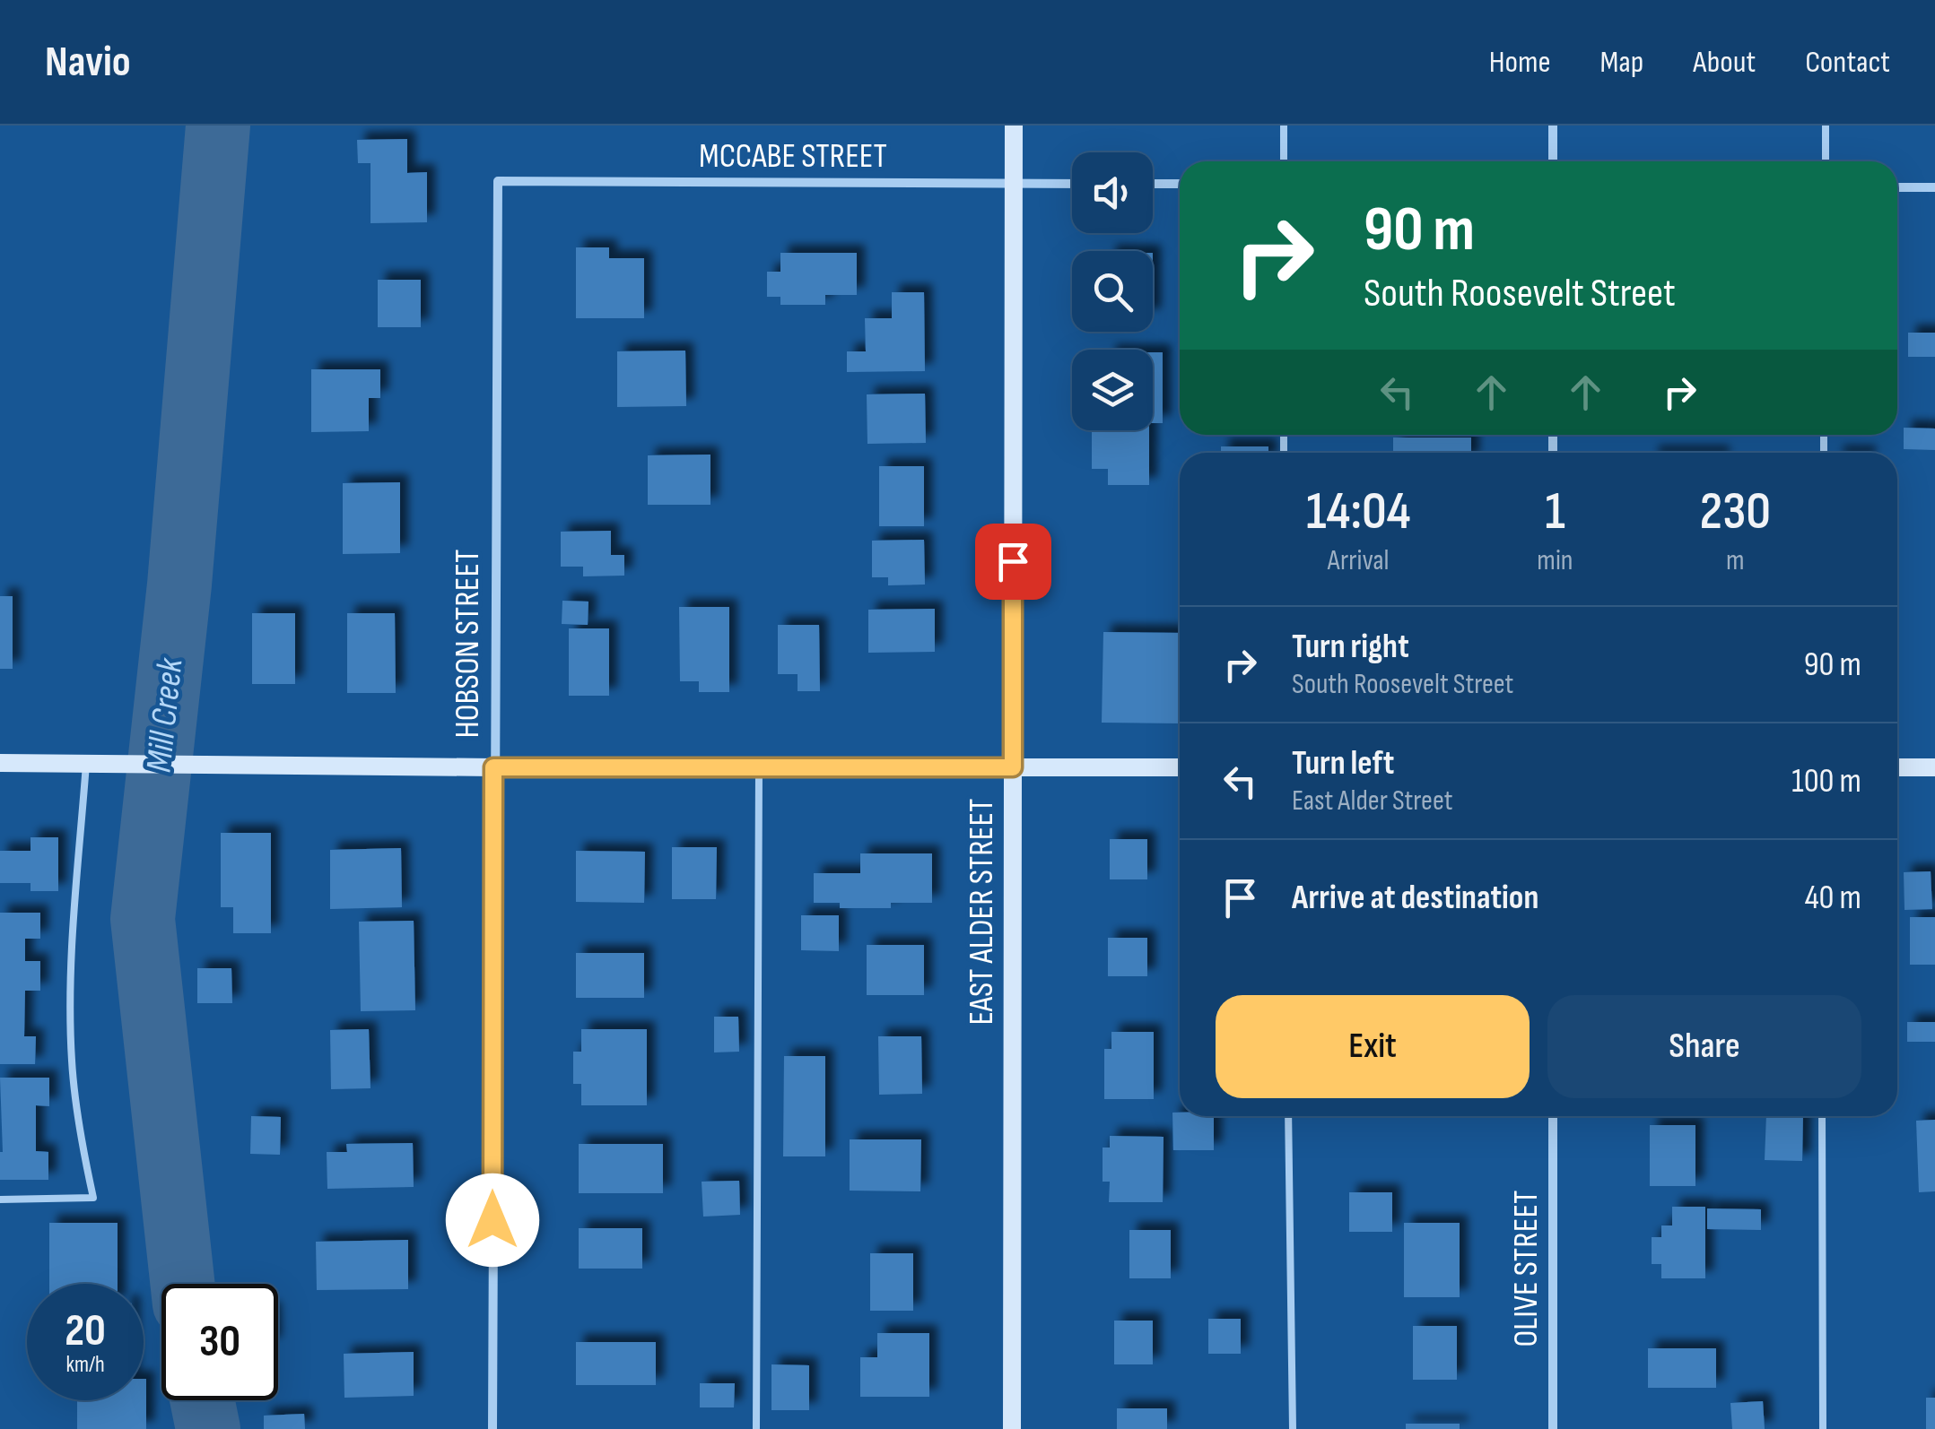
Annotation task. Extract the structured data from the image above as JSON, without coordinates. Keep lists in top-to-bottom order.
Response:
{
  "streets": {
    "main road": ["EAST ALDER STREET"],
    "street": ["MCCABE STREET", "HOBSON STREET", "OLIVE STREET"]
  },
  "crossings": [
    ["MCCABE STREET", "HOBSON STREET"],
    ["MCCABE STREET", "EAST ALDER STREET"]
  ],
  "water": ["Mill Creek"],
  "page": {
    "header": "Navio",
    "nav": [
      "Home",
      "Map",
      "About",
      "Contact"
    ],
    "turn": ["90 m", "South Roosevelt Street"],
    "eta": [
      "14:04",
      "Arrival",
      "1",
      "min",
      "230",
      "m"
    ],
    "list": [
      {
        "name": "Turn right",
        "note": "South Roosevelt Street",
        "value": "90 m"
      },
      {
        "name": "Turn left",
        "note": "East Alder Street",
        "value": "100 m"
      },
      {
        "name": "Arrive at destination",
        "value": "40 m"
      }
    ],
    "buttons": ["Exit", "Share"],
    "speed": "20 km/h",
    "limit": "30"
  }
}
